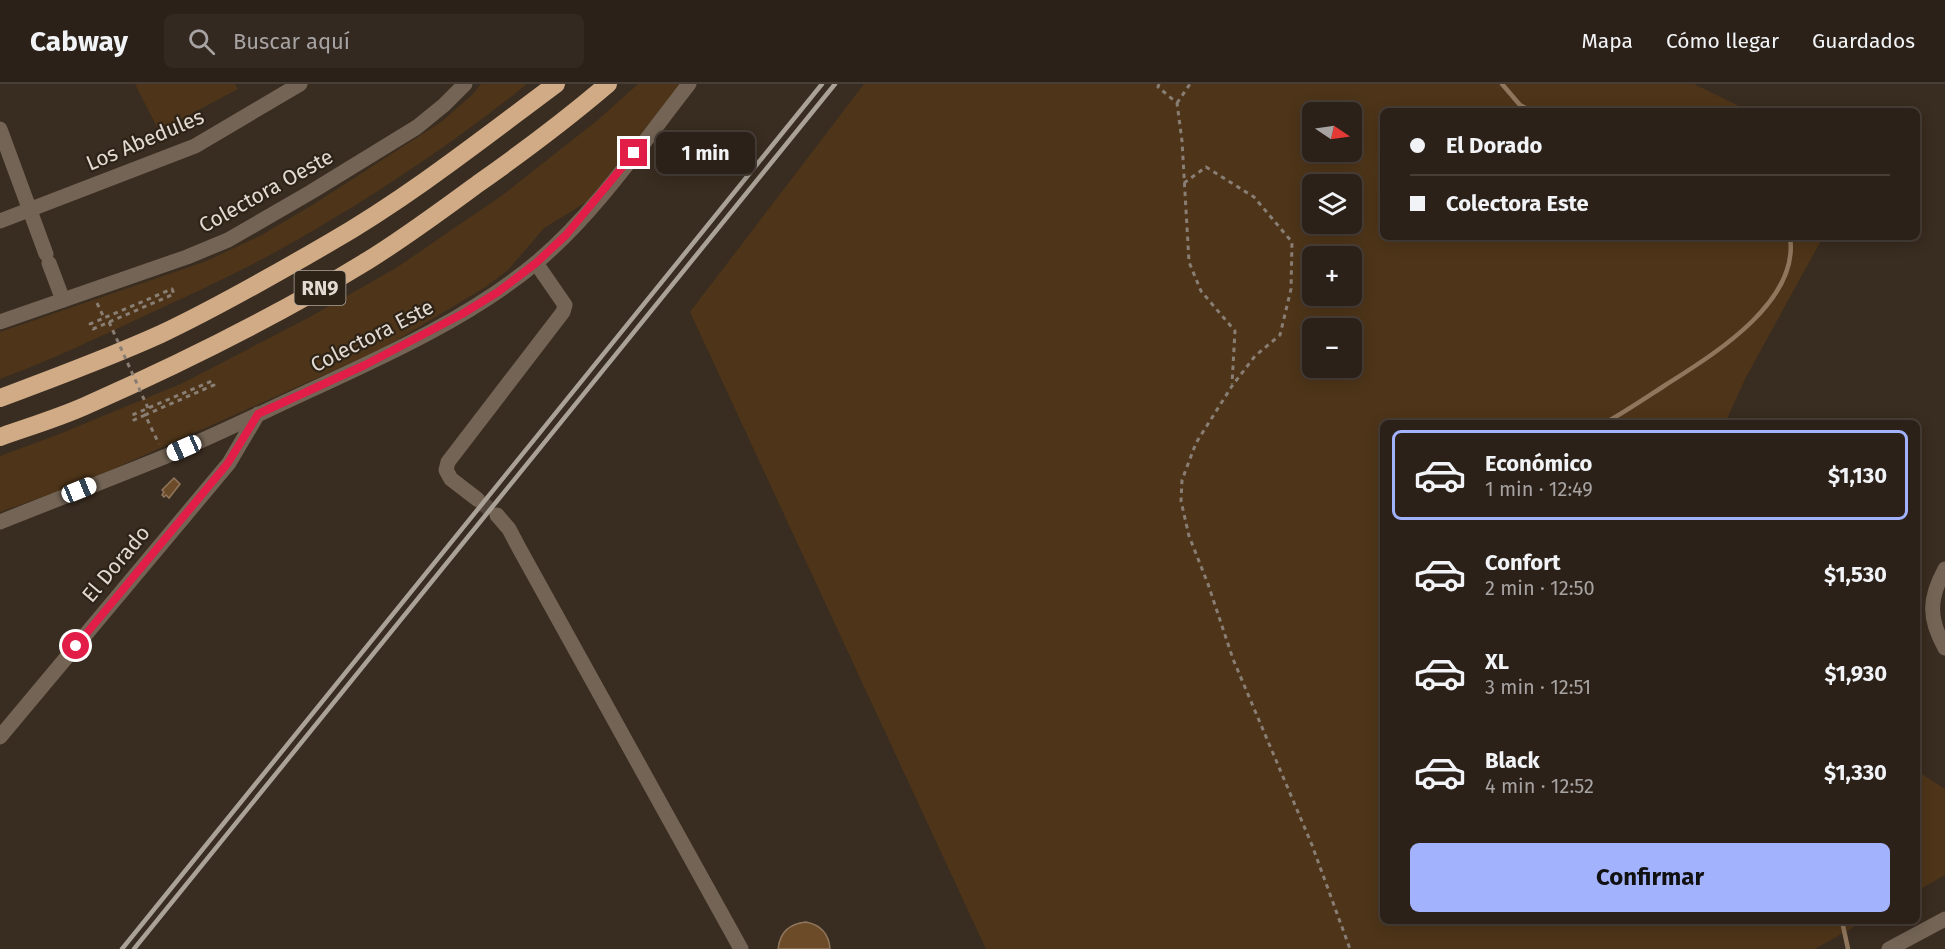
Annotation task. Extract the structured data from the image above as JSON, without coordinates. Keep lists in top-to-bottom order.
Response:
{
  "streets": {
    "highway": ["RN9"],
    "street": [
      "Los Abedules",
      "Colectora Oeste",
      "Colectora Este",
      "El Dorado"
    ]
  },
  "crossings": [
    ["Colectora Este", "El Dorado"]
  ],
  "north": "right",
  "page": {
    "header": "Cabway",
    "search": "Buscar aquí",
    "nav": ["Mapa", "Cómo llegar", "Guardados"],
    "map_buttons": ["+", "−"],
    "banner": ["El Dorado", "Colectora Este"],
    "bubble": "1 min",
    "list": [
      {
        "name": "Económico",
        "note": "1 min · 12:49",
        "value": "$1,130"
      },
      {
        "name": "Confort",
        "note": "2 min · 12:50",
        "value": "$1,530"
      },
      {
        "name": "XL",
        "note": "3 min · 12:51",
        "value": "$1,930"
      },
      {
        "name": "Black",
        "note": "4 min · 12:52",
        "value": "$1,330"
      }
    ],
    "buttons": "Confirmar"
  }
}
